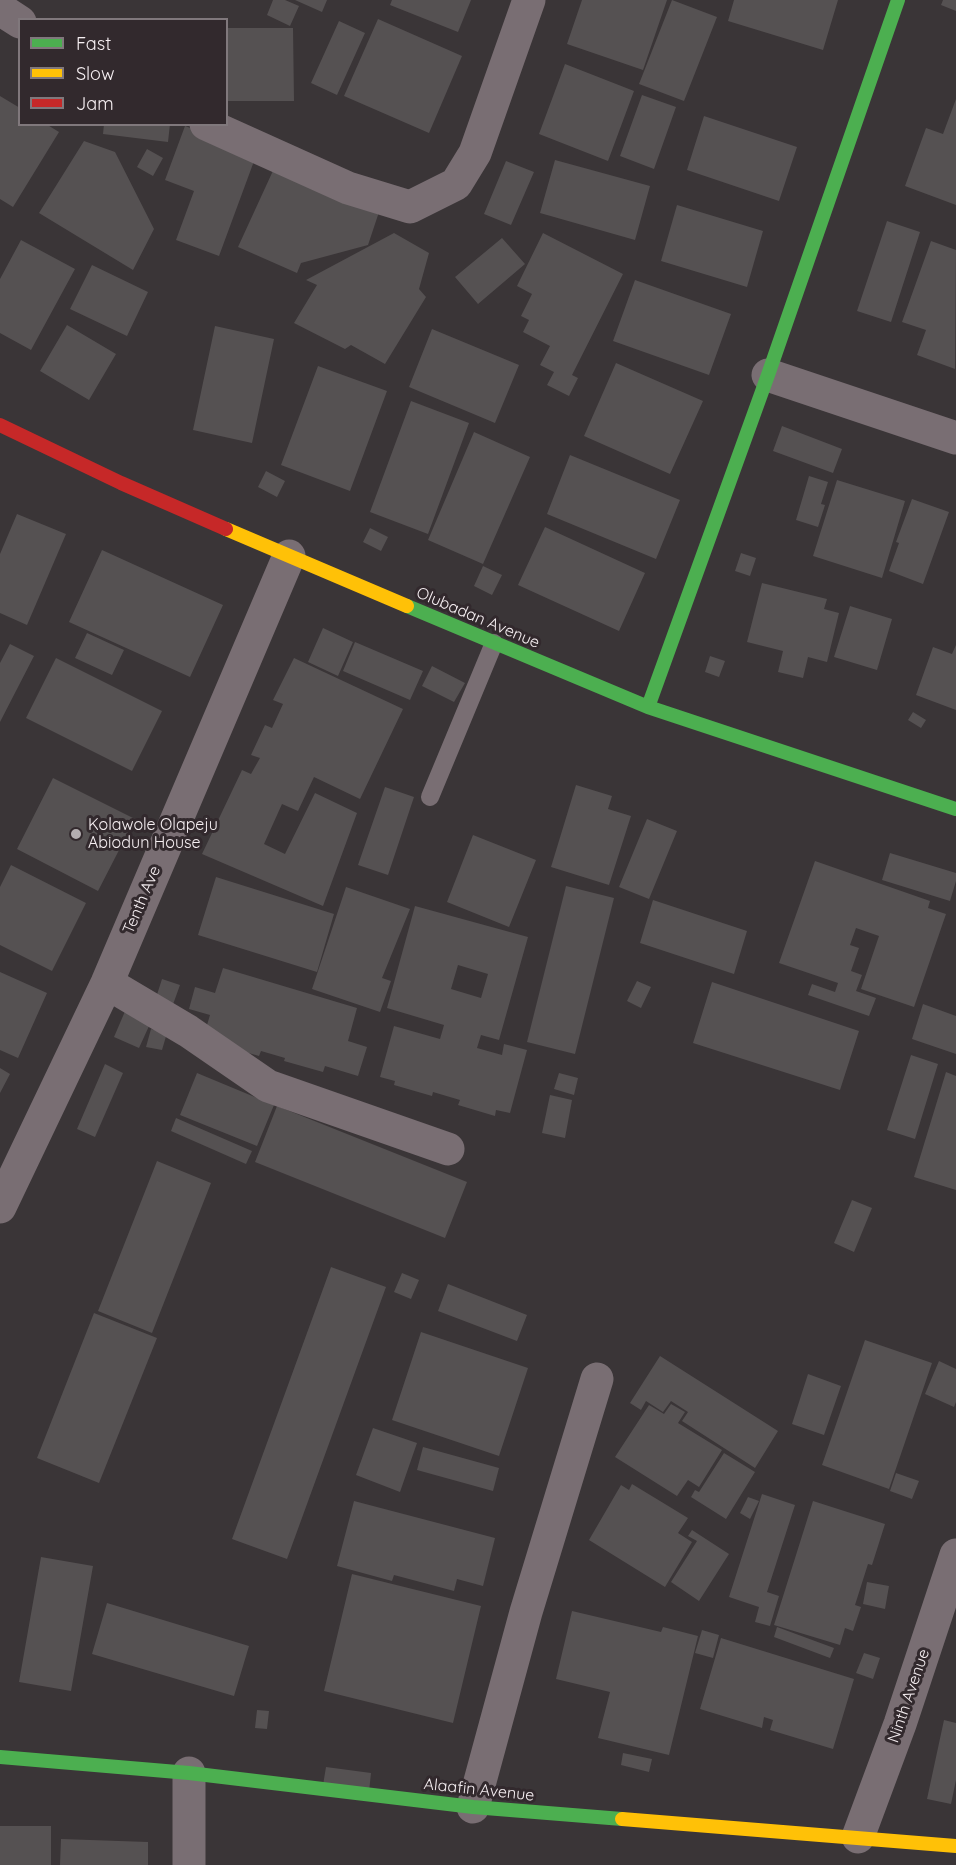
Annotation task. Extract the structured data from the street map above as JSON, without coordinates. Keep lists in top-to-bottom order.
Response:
{
  "streets": {
    "street": [
      "Olubadan Avenue",
      "Tenth Ave",
      "Ninth Avenue",
      "Alaafin Avenue"
    ]
  },
  "crossings": [
    ["Olubadan Avenue", "Tenth Ave"],
    ["Ninth Avenue", "Alaafin Avenue"]
  ],
  "places": ["Kolawole Olapeju Abiodun House"],
  "legend": ["Fast", "Slow", "Jam"]
}
